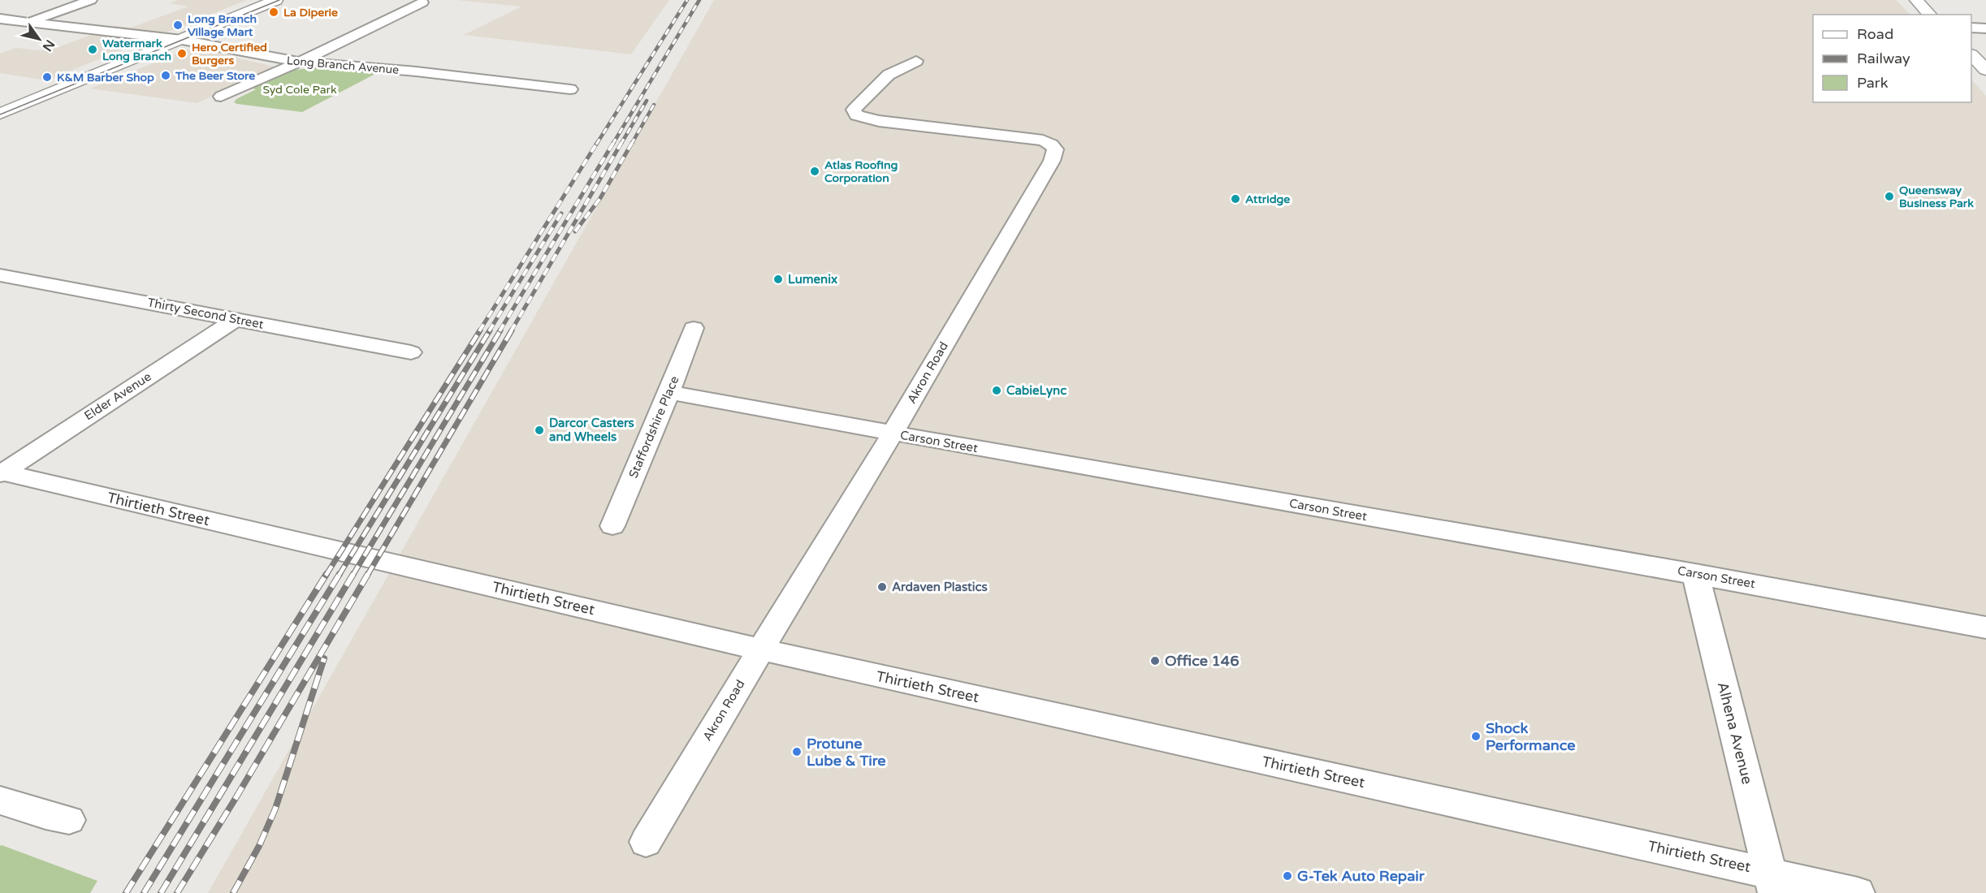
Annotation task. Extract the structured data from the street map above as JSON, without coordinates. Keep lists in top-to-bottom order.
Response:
{
  "streets": {
    "street": [
      "Long Branch Avenue",
      "Thirty Second Street",
      "Akron Road",
      "Elder Avenue",
      "Staffordshire Place",
      "Carson Street",
      "Thirtieth Street",
      "Alhena Avenue"
    ]
  },
  "crossings": [
    ["Thirty Second Street", "Elder Avenue"],
    ["Akron Road", "Carson Street"],
    ["Akron Road", "Thirtieth Street"],
    ["Elder Avenue", "Thirtieth Street"],
    ["Staffordshire Place", "Carson Street"],
    ["Carson Street", "Alhena Avenue"],
    ["Thirtieth Street", "Alhena Avenue"]
  ],
  "parks": ["Syd Cole Park"],
  "places": [
    "La Diperie",
    "Long Branch Village Mart",
    "Watermark Long Branch",
    "Hero Certified Burgers",
    "The Beer Store",
    "K&M Barber Shop",
    "Atlas Roofing Corporation",
    "Queensway Business Park",
    "Attridge",
    "Lumenix",
    "CabieLync",
    "Darcor Casters and Wheels",
    "Ardaven Plastics",
    "Office 146",
    "Shock Performance",
    "Protune Lube & Tire",
    "G-Tek Auto Repair"
  ],
  "legend": ["Road", "Railway", "Park"],
  "north": "bottom right"
}
